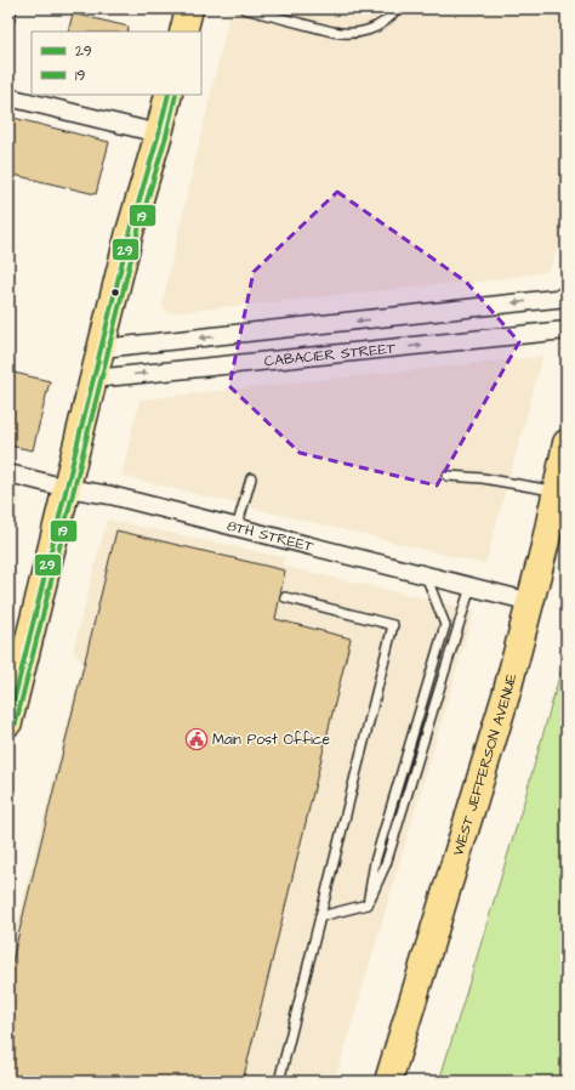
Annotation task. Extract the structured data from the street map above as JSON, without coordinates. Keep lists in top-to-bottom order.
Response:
{
  "streets": {
    "main road": ["WEST JEFFERSON AVENUE"],
    "street": ["CABACIER STREET", "8TH STREET"]
  },
  "crossings": [
    ["8TH STREET", "WEST JEFFERSON AVENUE"]
  ],
  "places": {
    "public building": ["Main Post Office"]
  },
  "lines": ["transit line 29", "transit line 19"],
  "legend": ["29", "19"]
}
